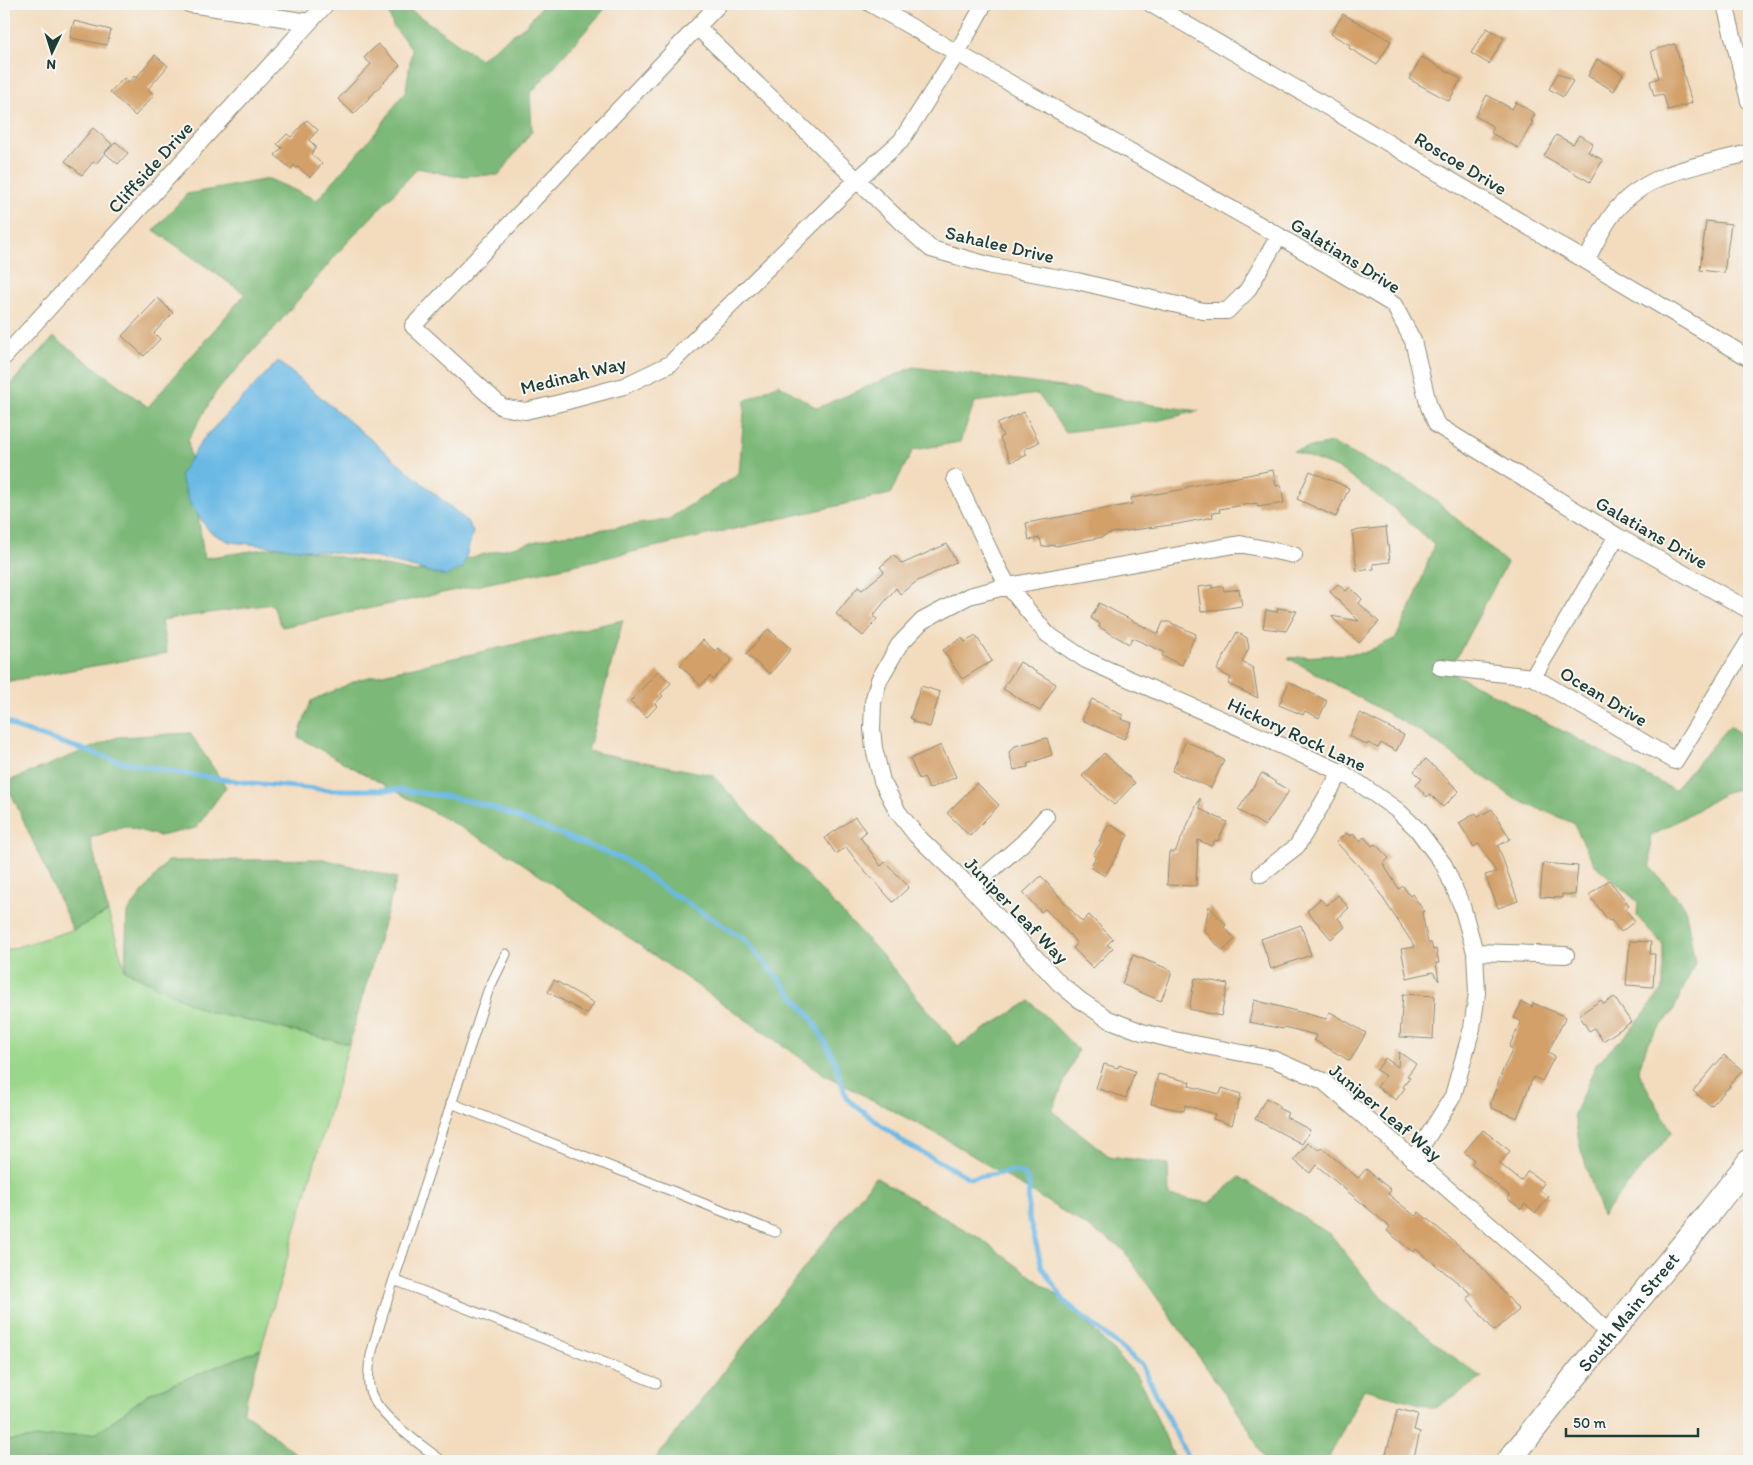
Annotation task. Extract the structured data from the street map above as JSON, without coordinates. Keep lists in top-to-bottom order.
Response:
{
  "streets": {
    "main road": ["South Main Street"],
    "street": [
      "Roscoe Drive",
      "Cliffside Drive",
      "Sahalee Drive",
      "Galatians Drive",
      "Medinah Way",
      "Ocean Drive",
      "Hickory Rock Lane",
      "Juniper Leaf Way"
    ]
  },
  "crossings": [
    ["Sahalee Drive", "Galatians Drive"],
    ["Sahalee Drive", "Medinah Way"],
    ["Galatians Drive", "Medinah Way"],
    ["Galatians Drive", "Ocean Drive"],
    ["Hickory Rock Lane", "Juniper Leaf Way"],
    ["Juniper Leaf Way", "South Main Street"]
  ],
  "scale_bar": "50 m",
  "north": "bottom"
}
